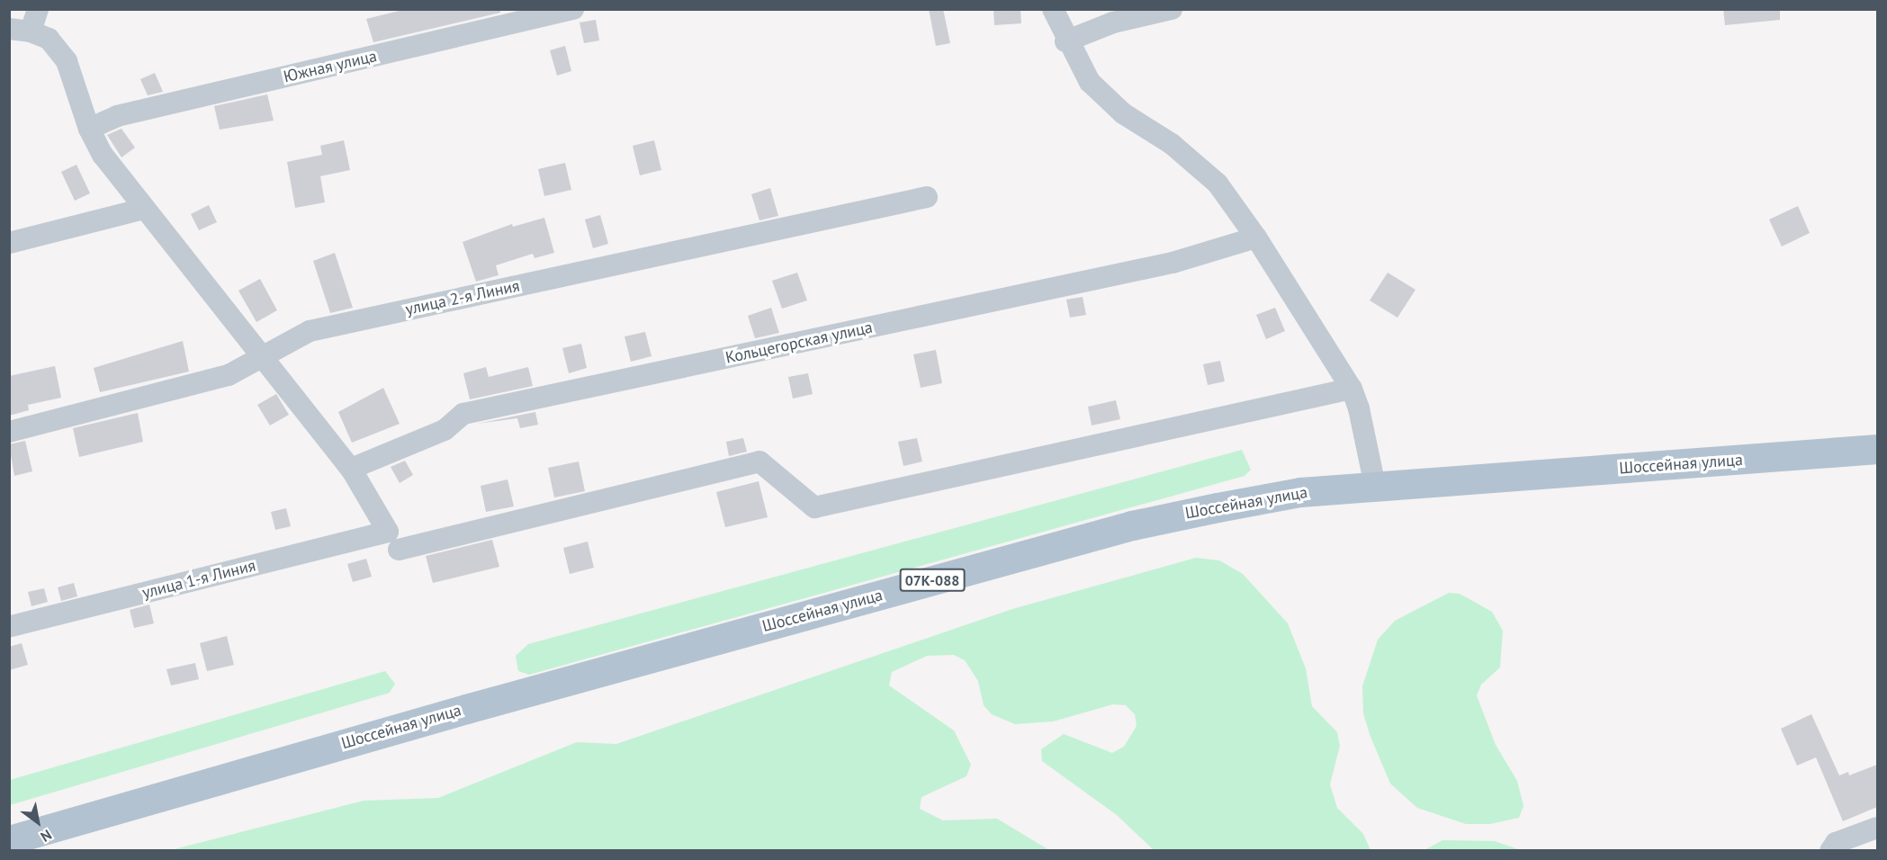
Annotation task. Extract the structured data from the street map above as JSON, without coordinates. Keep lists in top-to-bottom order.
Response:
{
  "streets": {
    "main road": ["Шоссейная улица", "07К-088"],
    "street": [
      "Южная улица",
      "улица 2-я Линия",
      "Кольцегорская улица",
      "улица 1-я Линия"
    ]
  },
  "north": "bottom right"
}
